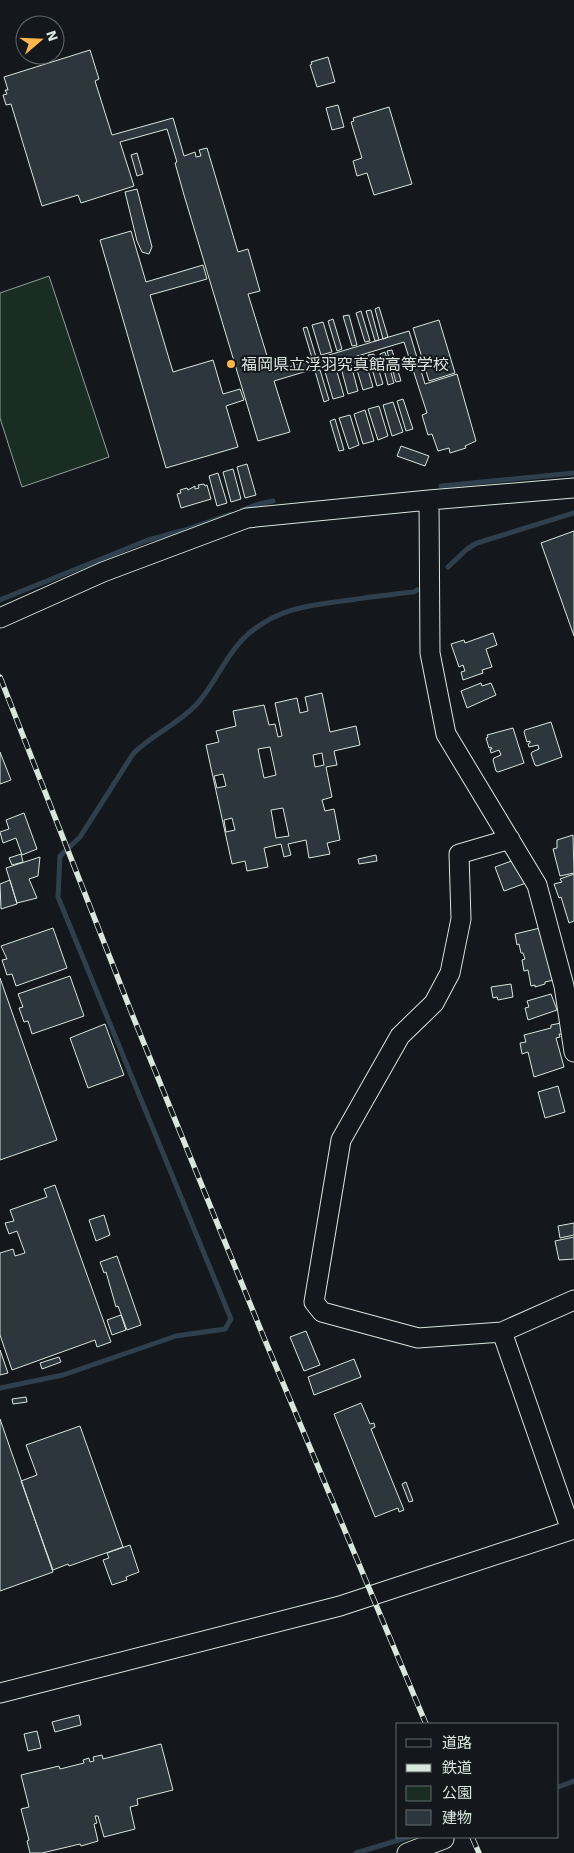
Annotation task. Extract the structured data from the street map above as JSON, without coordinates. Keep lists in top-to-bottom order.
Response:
{
  "places": ["福岡県立浮羽究真館高等学校"],
  "legend": [
    "道路",
    "鉄道",
    "公園",
    "建物"
  ],
  "north": "right"
}
